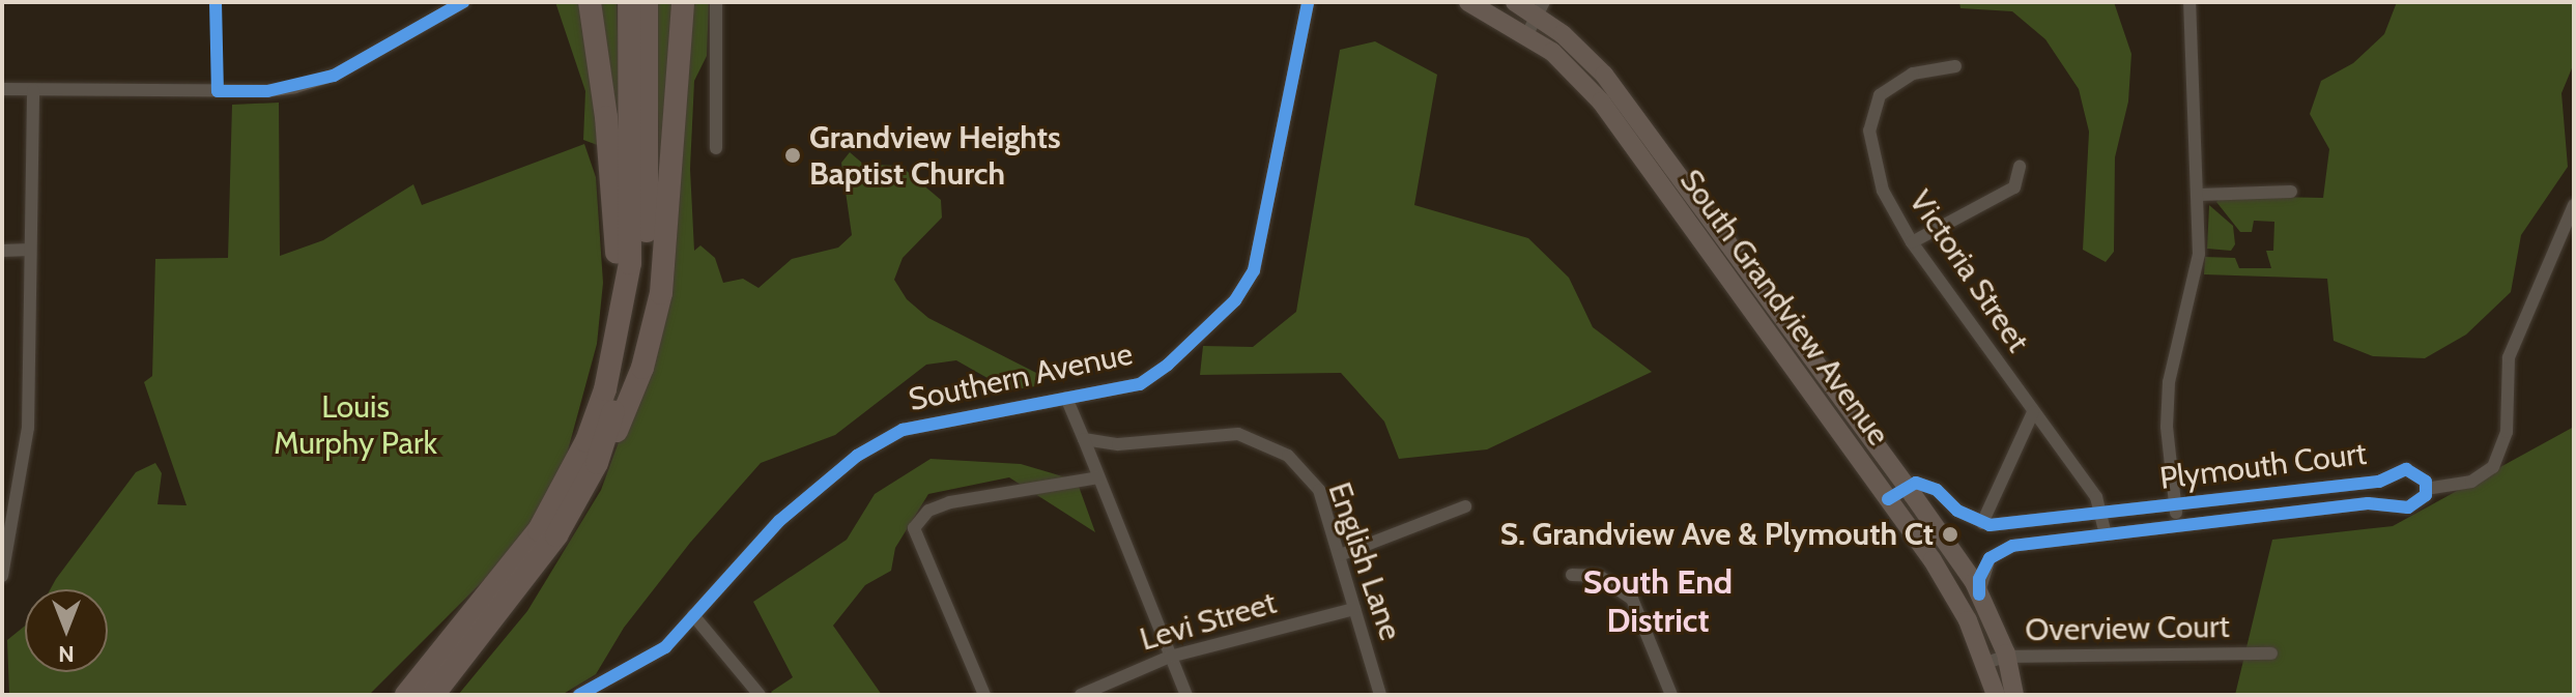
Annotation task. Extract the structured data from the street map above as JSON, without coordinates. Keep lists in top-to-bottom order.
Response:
{
  "streets": {
    "main road": ["South Grandview Avenue"],
    "street": [
      "Victoria Street",
      "Southern Avenue",
      "Plymouth Court",
      "English Lane",
      "Levi Street",
      "Overview Court"
    ]
  },
  "crossings": [
    ["Victoria Street", "Plymouth Court"],
    ["South Grandview Avenue", "Plymouth Court"],
    ["South Grandview Avenue", "Overview Court"],
    ["English Lane", "Levi Street"]
  ],
  "districts": ["South End District"],
  "parks": ["Louis Murphy Park"],
  "places": ["Grandview Heights Baptist Church", "S. Grandview Ave & Plymouth Ct"],
  "north": "bottom"
}
